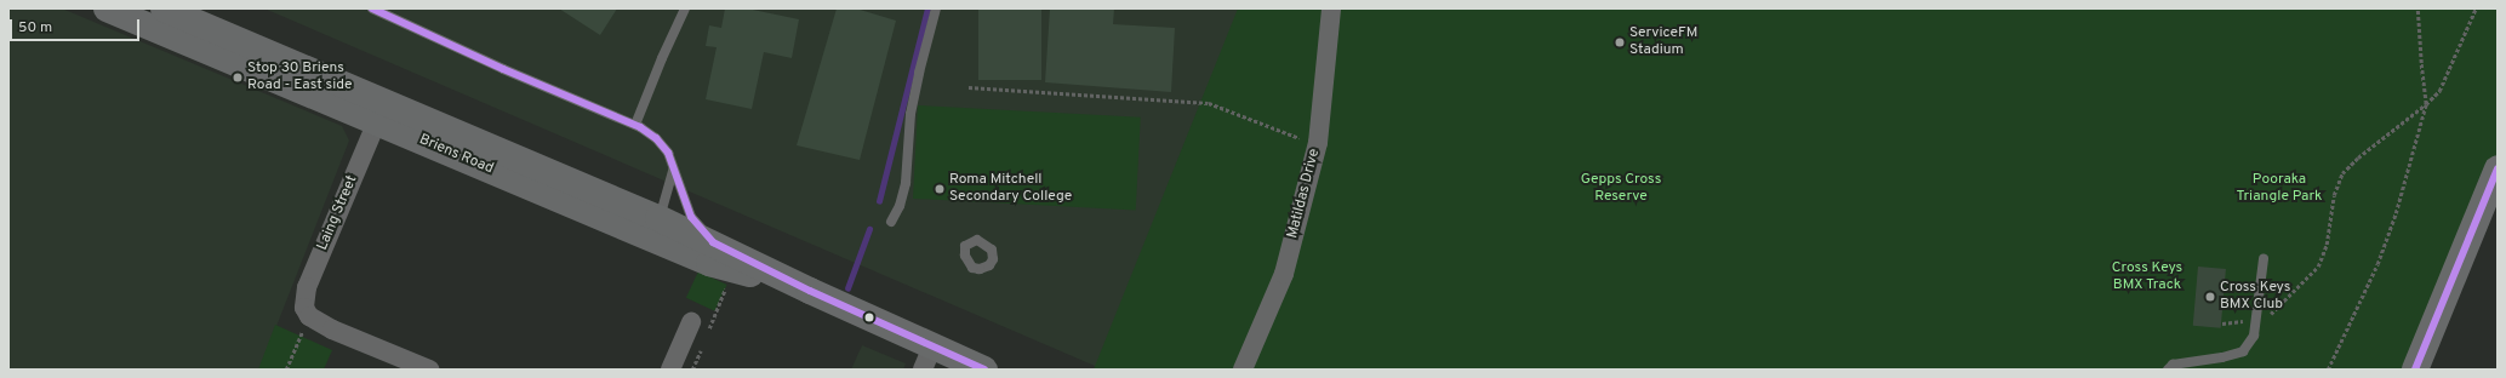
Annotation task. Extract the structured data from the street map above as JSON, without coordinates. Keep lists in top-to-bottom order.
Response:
{
  "streets": {
    "main road": ["Briens Road"],
    "street": ["Matildas Drive", "Laing Street"]
  },
  "crossings": [
    ["Briens Road", "Laing Street"]
  ],
  "parks": ["Gepps Cross Reserve", "Pooraka Triangle Park", "Cross Keys BMX Track"],
  "places": [
    "ServiceFM Stadium",
    "Stop 30 Briens Road - East side",
    "Roma Mitchell Secondary College",
    "Cross Keys BMX Club"
  ],
  "scale_bar": "50 m"
}
